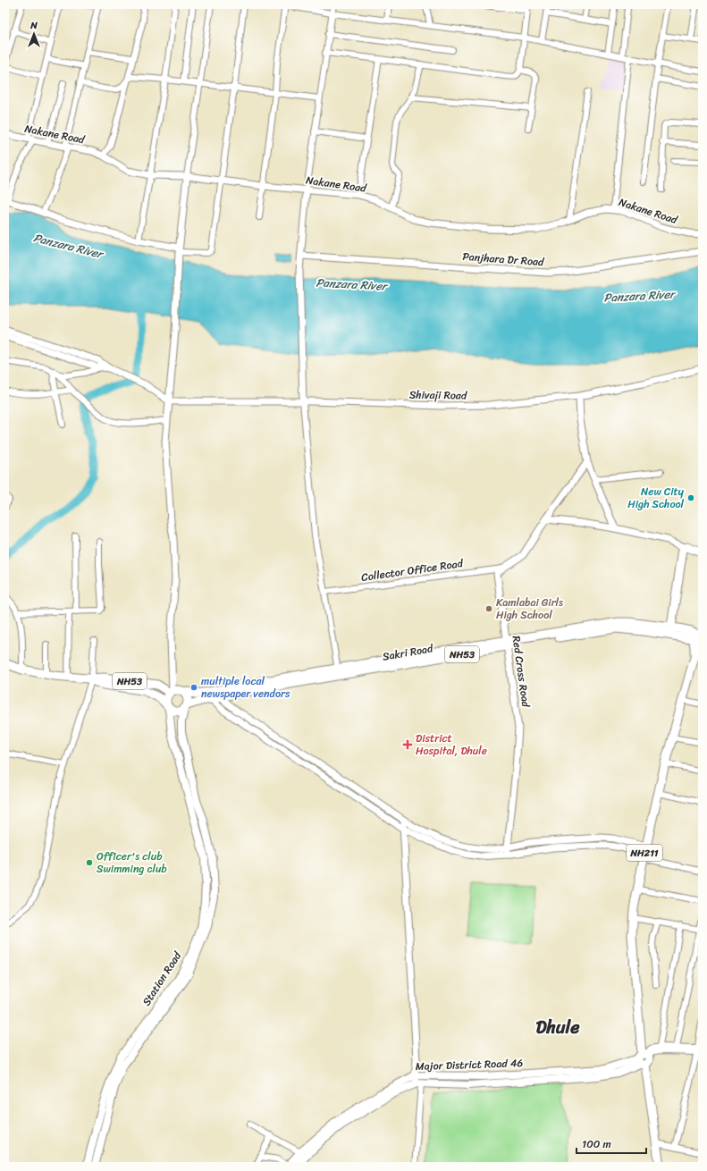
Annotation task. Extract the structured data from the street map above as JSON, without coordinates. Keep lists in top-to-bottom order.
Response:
{
  "streets": {
    "main road": [
      "NH53",
      "NH211",
      "Station Road",
      "Major District Road 46"
    ],
    "street": [
      "Nakane Road",
      "Panjhara Dr Road",
      "Shivaji Road",
      "Collector Office Road",
      "Red Cross Road"
    ]
  },
  "crossings": [
    ["Collector Office Road", "Red Cross Road"],
    ["NH53", "Station Road"],
    ["NH211", "Major District Road 46"]
  ],
  "districts": ["Dhule"],
  "water": ["Panzara River"],
  "places": {
    "other": [
      "New City High School",
      "Kamlabai Girls High School",
      "multiple local newspaper vendors",
      "Officer's club Swimming club"
    ],
    "health": ["District Hospital, Dhule"]
  },
  "scale_bar": "100 m",
  "north": "top"
}
